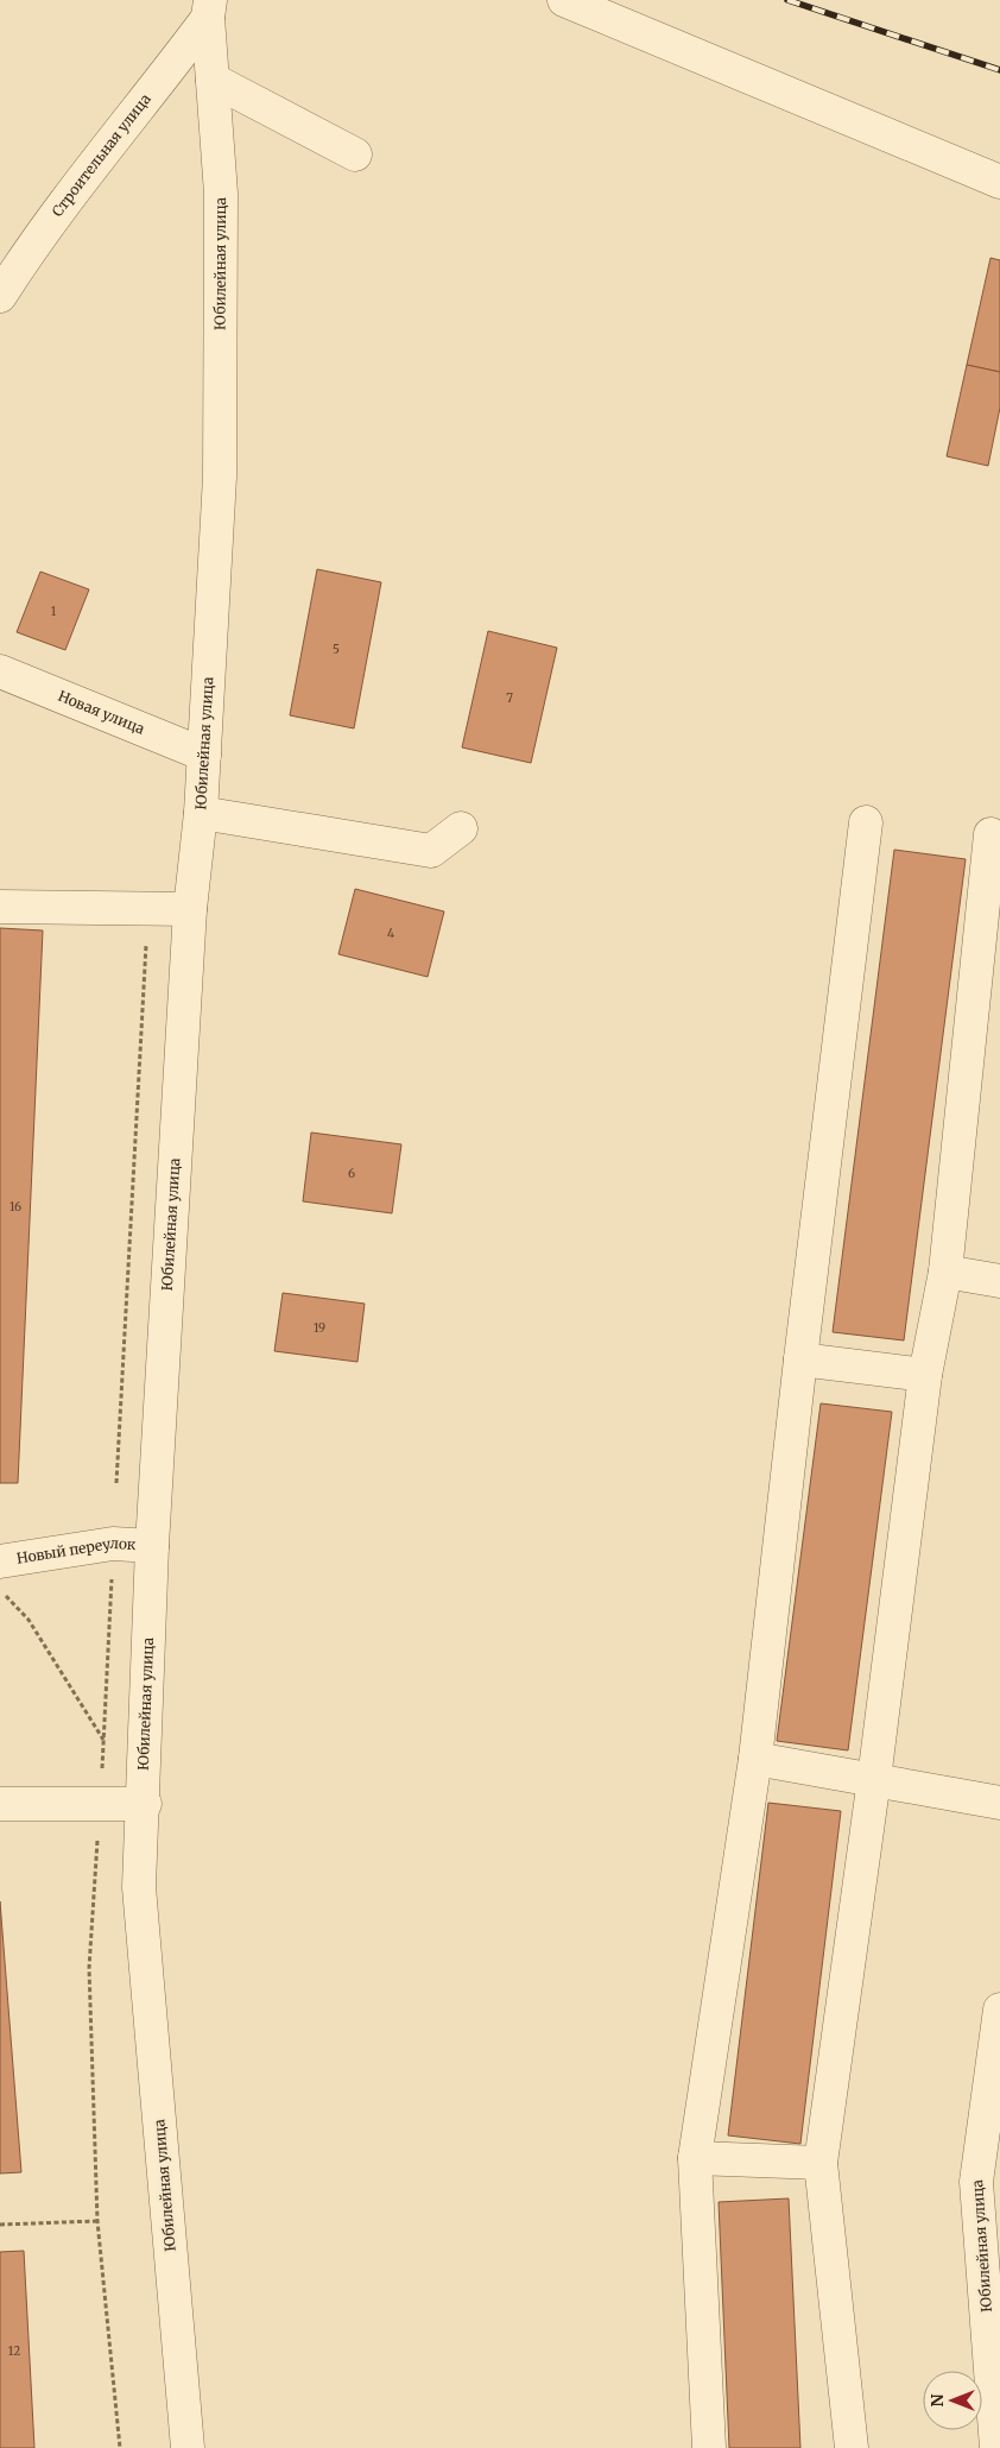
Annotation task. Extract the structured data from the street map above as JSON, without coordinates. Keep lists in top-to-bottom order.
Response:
{
  "streets": {
    "street": [
      "Строительная улица",
      "Юбилейная улица",
      "Новая улица",
      "Новый переулок"
    ]
  },
  "crossings": [
    ["Строительная улица", "Юбилейная улица"],
    ["Юбилейная улица", "Новая улица"],
    ["Юбилейная улица", "Новый переулок"]
  ],
  "house_numbers": [
    "1",
    "5",
    "7",
    "4",
    "6",
    "16",
    "19",
    "12"
  ],
  "north": "left"
}
